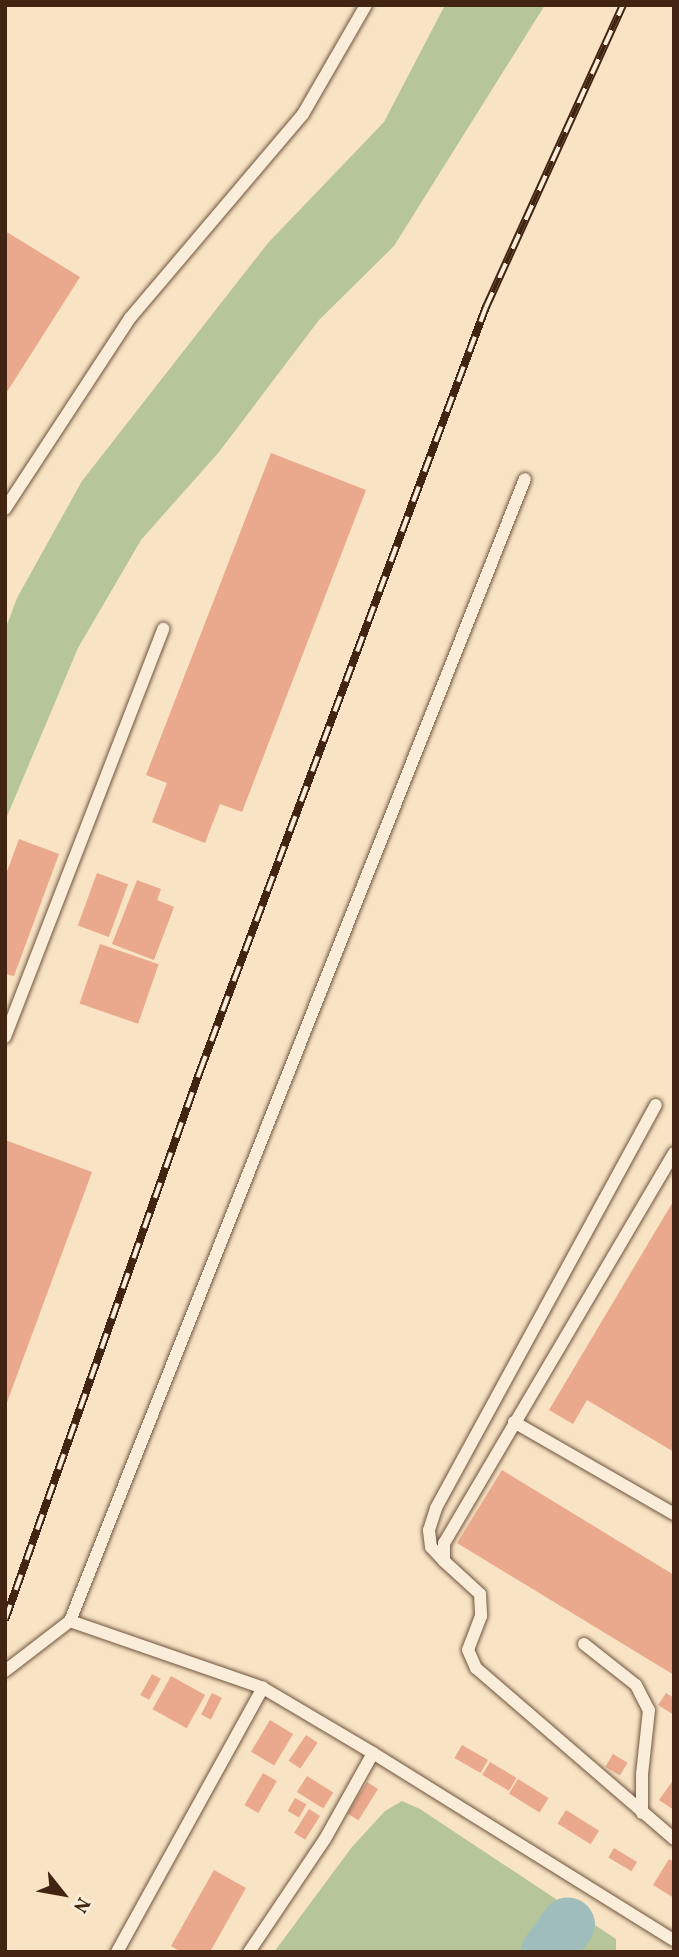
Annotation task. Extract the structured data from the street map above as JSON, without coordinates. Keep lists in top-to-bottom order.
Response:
{
  "north": "bottom right"
}
